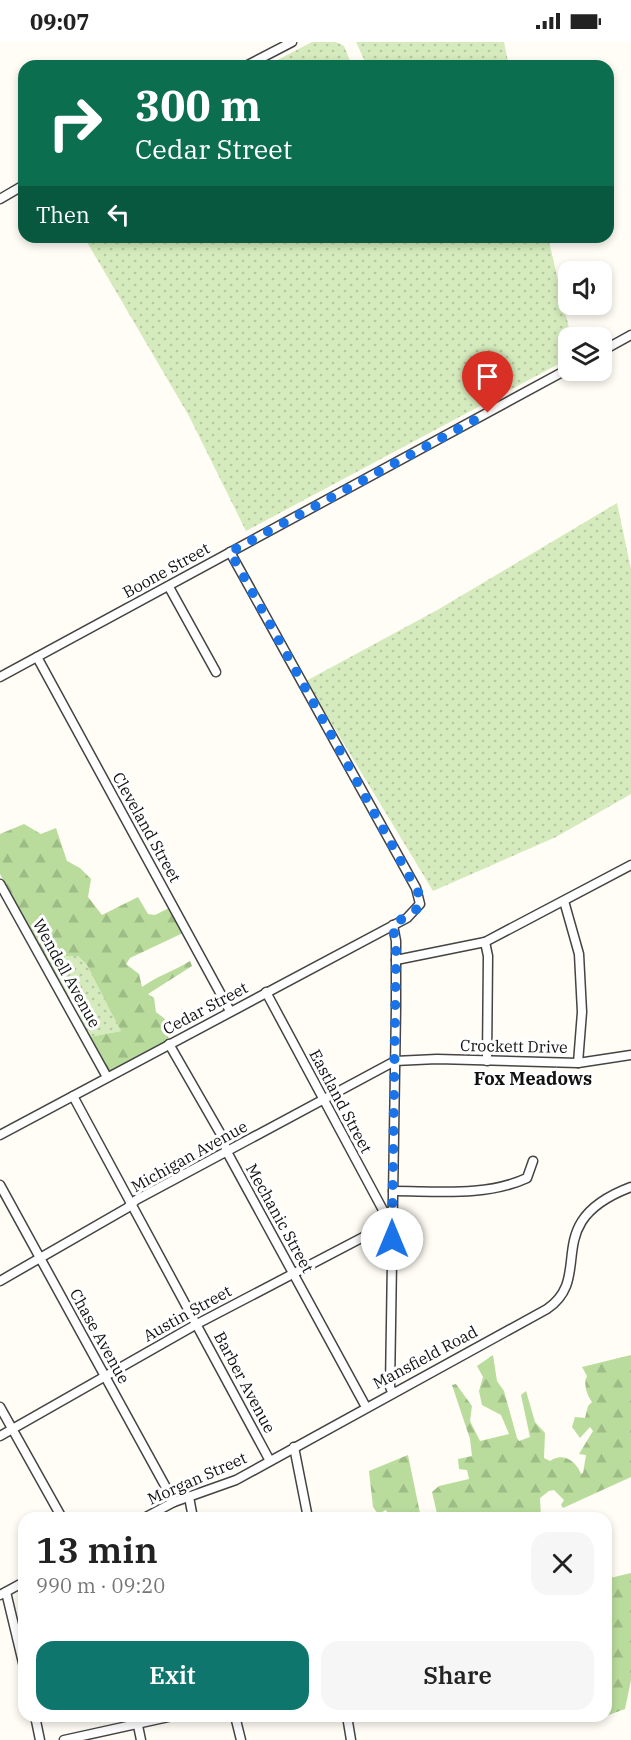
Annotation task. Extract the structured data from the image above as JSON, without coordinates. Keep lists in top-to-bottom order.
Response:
{
  "streets": {
    "street": [
      "Boone Street",
      "Cleveland Street",
      "Wendell Avenue",
      "Cedar Street",
      "Crockett Drive",
      "Eastland Street",
      "Michigan Avenue",
      "Mechanic Street",
      "Austin Street",
      "Chase Avenue",
      "Mansfield Road",
      "Barber Avenue",
      "Morgan Street"
    ]
  },
  "crossings": [
    ["Boone Street", "Cleveland Street"],
    ["Boone Street", "Cedar Street"],
    ["Cleveland Street", "Cedar Street"],
    ["Wendell Avenue", "Cedar Street"],
    ["Cedar Street", "Eastland Street"],
    ["Cedar Street", "Mechanic Street"],
    ["Cedar Street", "Barber Avenue"],
    ["Crockett Drive", "Michigan Avenue"],
    ["Eastland Street", "Michigan Avenue"],
    ["Eastland Street", "Austin Street"],
    ["Michigan Avenue", "Mechanic Street"],
    ["Michigan Avenue", "Chase Avenue"],
    ["Michigan Avenue", "Barber Avenue"],
    ["Mechanic Street", "Austin Street"],
    ["Mechanic Street", "Mansfield Road"],
    ["Austin Street", "Chase Avenue"],
    ["Austin Street", "Barber Avenue"],
    ["Chase Avenue", "Morgan Street"],
    ["Mansfield Road", "Morgan Street"],
    ["Barber Avenue", "Morgan Street"]
  ],
  "districts": ["Fox Meadows"],
  "page": {
    "status": "09:07",
    "turn": ["300 m", "Cedar Street"],
    "then": "Then",
    "heading": ["13 min", "990 m · 09:20"],
    "buttons": ["Exit", "Share"]
  }
}
